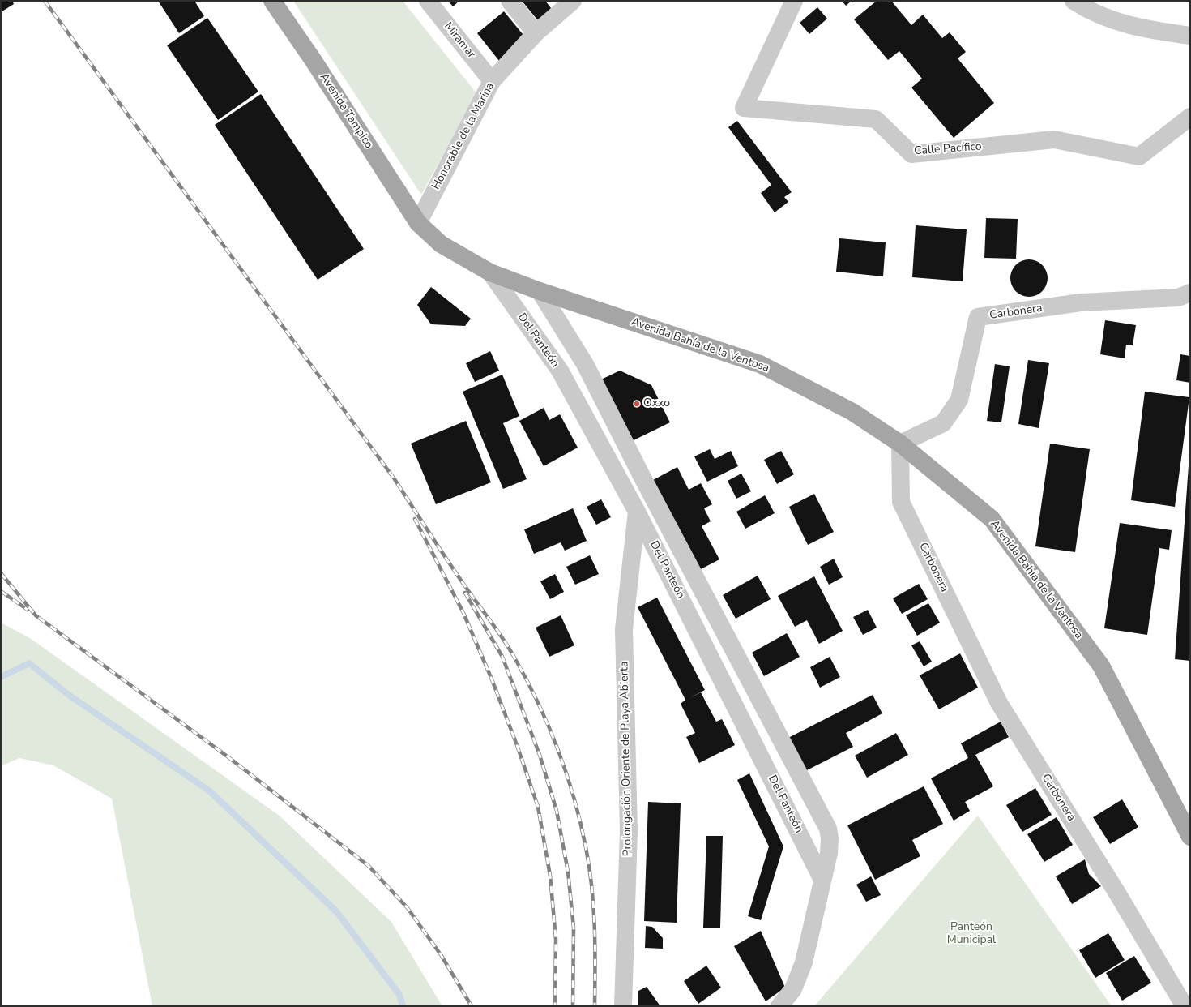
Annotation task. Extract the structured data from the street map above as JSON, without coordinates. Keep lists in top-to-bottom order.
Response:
{
  "streets": {
    "main road": ["Avenida Tampico", "Avenida Bahía de la Ventosa"],
    "street": [
      "Miramar",
      "Honorable de la Marina",
      "Calle Pacífico",
      "Carbonera",
      "Del Panteón",
      "Prolongación Oriente de Playa Abierta"
    ]
  },
  "crossings": [
    ["Miramar", "Honorable de la Marina"],
    ["Avenida Tampico", "Honorable de la Marina"],
    ["Avenida Tampico", "Avenida Bahía de la Ventosa"],
    ["Honorable de la Marina", "Avenida Bahía de la Ventosa"],
    ["Carbonera", "Avenida Bahía de la Ventosa"],
    ["Del Panteón", "Avenida Bahía de la Ventosa"],
    ["Del Panteón", "Prolongación Oriente de Playa Abierta"]
  ],
  "parks": ["Panteón Municipal"],
  "places": ["Oxxo"]
}
